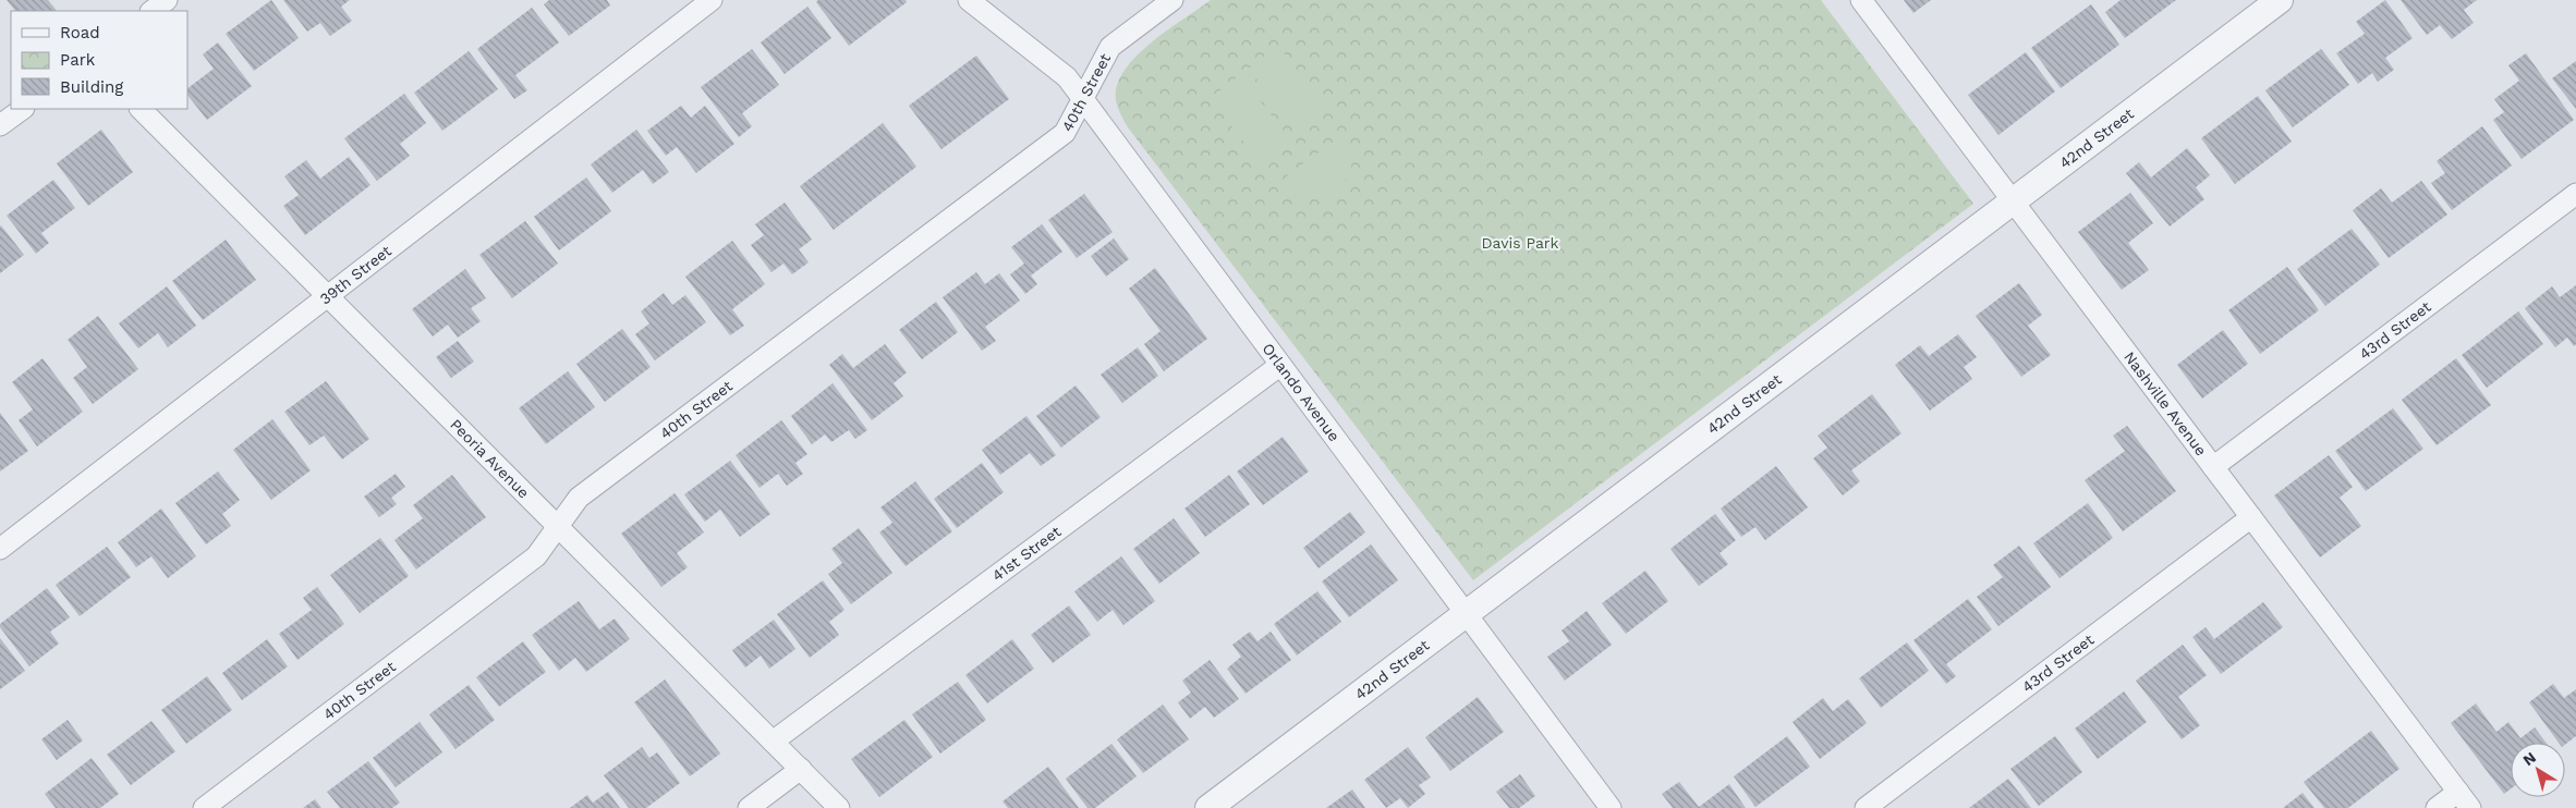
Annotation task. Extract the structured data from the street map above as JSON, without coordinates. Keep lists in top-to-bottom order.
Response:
{
  "streets": {
    "street": [
      "40th Street",
      "42nd Street",
      "39th Street",
      "43rd Street",
      "Orlando Avenue",
      "Nashville Avenue",
      "Peoria Avenue",
      "41st Street"
    ]
  },
  "crossings": [
    ["40th Street", "Orlando Avenue"],
    ["40th Street", "Peoria Avenue"],
    ["42nd Street", "Orlando Avenue"],
    ["42nd Street", "Nashville Avenue"],
    ["39th Street", "Peoria Avenue"],
    ["43rd Street", "Nashville Avenue"],
    ["Orlando Avenue", "41st Street"],
    ["Peoria Avenue", "41st Street"]
  ],
  "parks": ["Davis Park"],
  "legend": ["Road", "Park", "Building"],
  "north": "top left"
}
